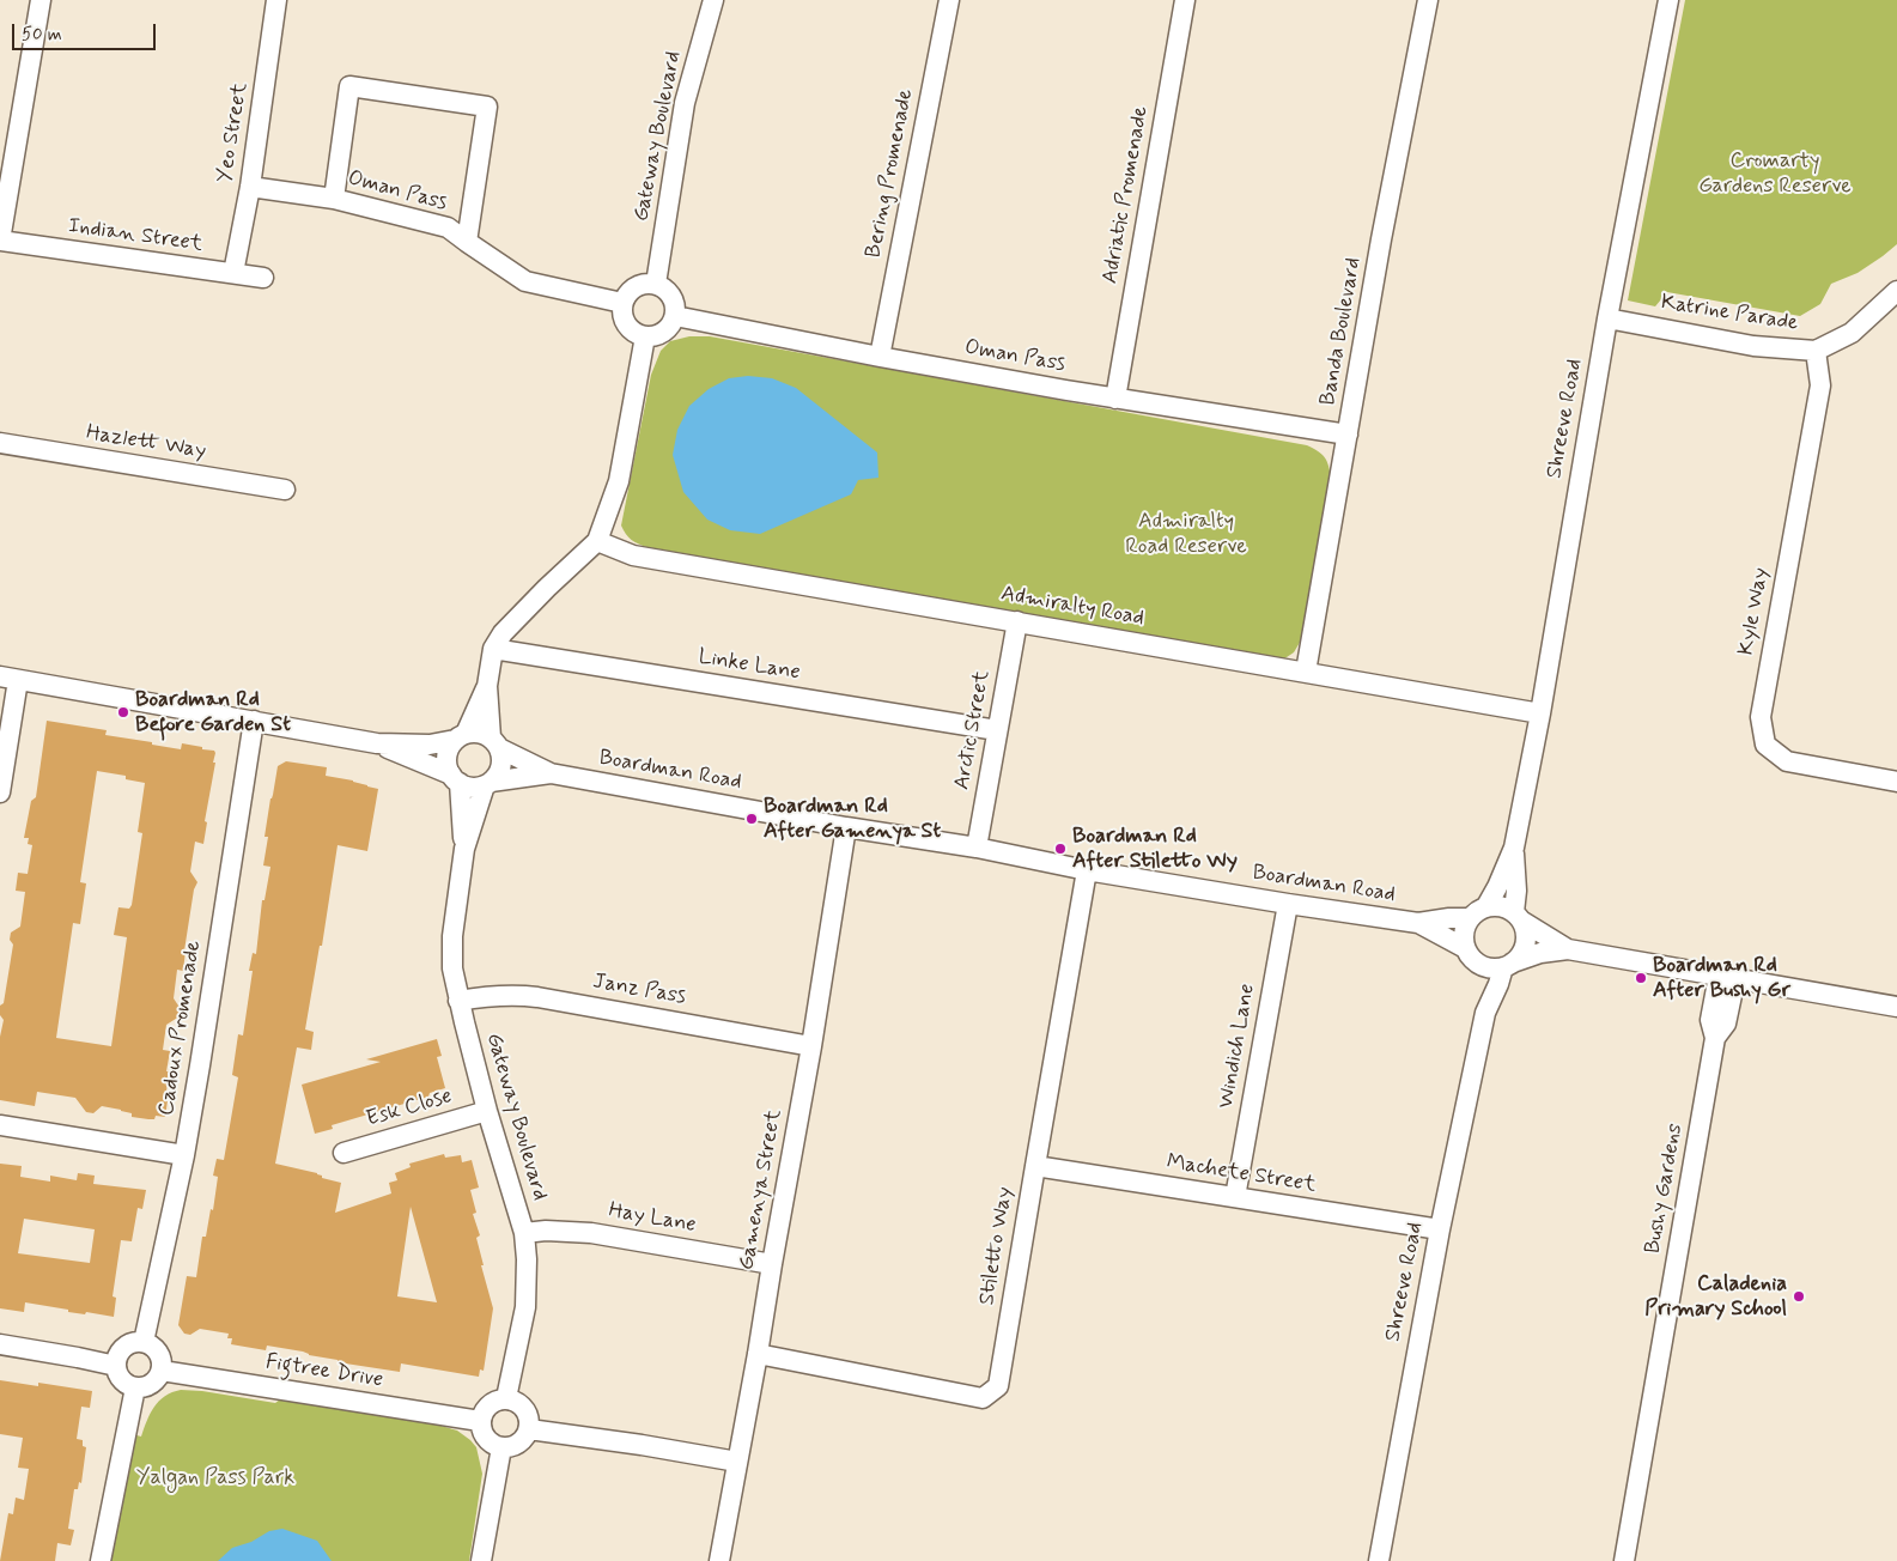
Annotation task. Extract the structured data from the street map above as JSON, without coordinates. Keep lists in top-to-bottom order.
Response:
{
  "streets": {
    "street": [
      "Yeo Street",
      "Gateway Boulevard",
      "Bering Promenade",
      "Oman Pass",
      "Adriatic Promenade",
      "Indian Street",
      "Katrine Parade",
      "Banda Boulevard",
      "Shreeve Road",
      "Hazlett Way",
      "Admiralty Road",
      "Kyle Way",
      "Linke Lane",
      "Arctic Street",
      "Boardman Road",
      "Janz Pass",
      "Cadoux Promenade",
      "Windich Lane",
      "Esk Close",
      "Machete Street",
      "Bushy Gardens",
      "Gamenya Street",
      "Hay Lane",
      "Stiletto Way",
      "Figtree Drive"
    ]
  },
  "crossings": [
    ["Yeo Street", "Oman Pass"],
    ["Yeo Street", "Indian Street"],
    ["Gateway Boulevard", "Oman Pass"],
    ["Gateway Boulevard", "Boardman Road"],
    ["Gateway Boulevard", "Janz Pass"],
    ["Gateway Boulevard", "Esk Close"],
    ["Gateway Boulevard", "Hay Lane"],
    ["Gateway Boulevard", "Figtree Drive"],
    ["Bering Promenade", "Oman Pass"],
    ["Oman Pass", "Adriatic Promenade"],
    ["Oman Pass", "Banda Boulevard"],
    ["Katrine Parade", "Shreeve Road"],
    ["Katrine Parade", "Kyle Way"],
    ["Banda Boulevard", "Admiralty Road"],
    ["Shreeve Road", "Admiralty Road"],
    ["Shreeve Road", "Boardman Road"],
    ["Shreeve Road", "Machete Street"],
    ["Admiralty Road", "Arctic Street"],
    ["Linke Lane", "Arctic Street"],
    ["Arctic Street", "Boardman Road"],
    ["Boardman Road", "Cadoux Promenade"],
    ["Boardman Road", "Windich Lane"],
    ["Boardman Road", "Gamenya Street"],
    ["Boardman Road", "Stiletto Way"],
    ["Janz Pass", "Gamenya Street"],
    ["Cadoux Promenade", "Figtree Drive"],
    ["Windich Lane", "Machete Street"],
    ["Machete Street", "Stiletto Way"],
    ["Gamenya Street", "Hay Lane"],
    ["Gamenya Street", "Stiletto Way"]
  ],
  "parks": ["Cromarty Gardens Reserve", "Admiralty Road Reserve", "Yalgan Pass Park"],
  "places": [
    "Boardman Rd Before Garden St",
    "Boardman Rd After Gamenya St",
    "Boardman Rd After Stiletto Wy",
    "Boardman Rd After Bushy Gr",
    "Caladenia Primary School"
  ],
  "scale_bar": "50 m"
}
